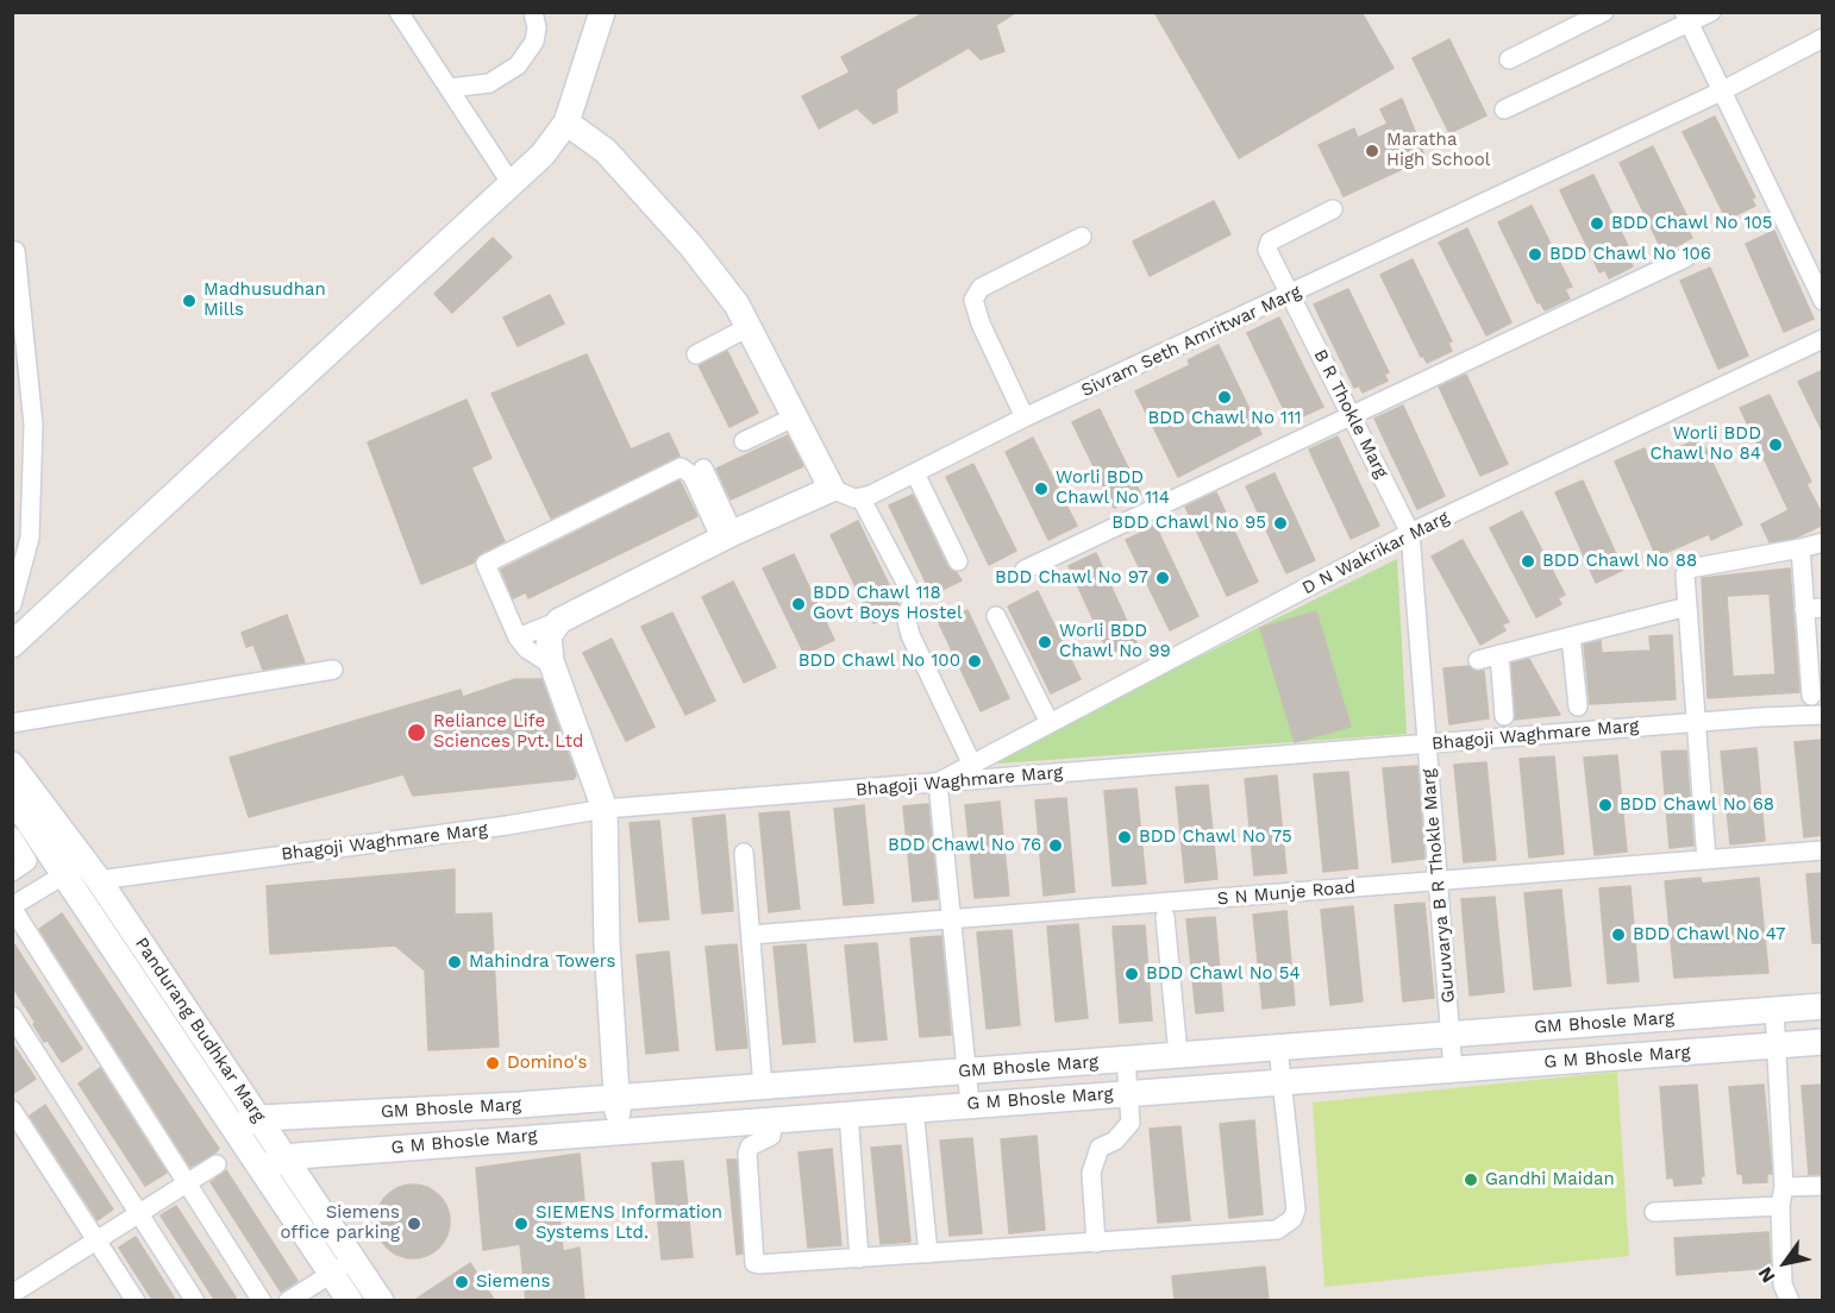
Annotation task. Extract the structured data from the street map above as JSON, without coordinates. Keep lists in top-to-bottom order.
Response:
{
  "streets": {
    "main road": ["GM Bhosle Marg", "Pandurang Budhkar Marg", "G M Bhosle Marg"],
    "street": [
      "Sivram Seth Amritwar Marg",
      "B R Thokle Marg",
      "D N Wakrikar Marg",
      "Bhagoji Waghmare Marg",
      "Guruvarya B R Thokle Marg",
      "S N Munje Road"
    ]
  },
  "crossings": [
    ["Sivram Seth Amritwar Marg", "B R Thokle Marg"],
    ["B R Thokle Marg", "D N Wakrikar Marg"],
    ["B R Thokle Marg", "Guruvarya B R Thokle Marg"],
    ["D N Wakrikar Marg", "Bhagoji Waghmare Marg"],
    ["D N Wakrikar Marg", "Guruvarya B R Thokle Marg"],
    ["Bhagoji Waghmare Marg", "Guruvarya B R Thokle Marg"],
    ["Bhagoji Waghmare Marg", "Pandurang Budhkar Marg"],
    ["Guruvarya B R Thokle Marg", "S N Munje Road"],
    ["Guruvarya B R Thokle Marg", "GM Bhosle Marg"],
    ["Guruvarya B R Thokle Marg", "G M Bhosle Marg"],
    ["GM Bhosle Marg", "Pandurang Budhkar Marg"],
    ["Pandurang Budhkar Marg", "G M Bhosle Marg"]
  ],
  "places": [
    "Maratha High School",
    "BDD Chawl No 105",
    "BDD Chawl No 106",
    "Madhusudhan Mills",
    "BDD Chawl No 111",
    "Worli BDD Chawl No 84",
    "Worli BDD Chawl No 114",
    "BDD Chawl No 95",
    "BDD Chawl No 88",
    "BDD Chawl No 97",
    "BDD Chawl 118 Govt Boys Hostel",
    "Worli BDD Chawl No 99",
    "BDD Chawl No 100",
    "Reliance Life Sciences Pvt. Ltd",
    "BDD Chawl No 68",
    "BDD Chawl No 75",
    "BDD Chawl No 76",
    "BDD Chawl No 47",
    "Mahindra Towers",
    "BDD Chawl No 54",
    "Domino's",
    "Gandhi Maidan",
    "Siemens office parking",
    "SIEMENS Information Systems Ltd.",
    "Siemens"
  ],
  "north": "bottom left"
}
